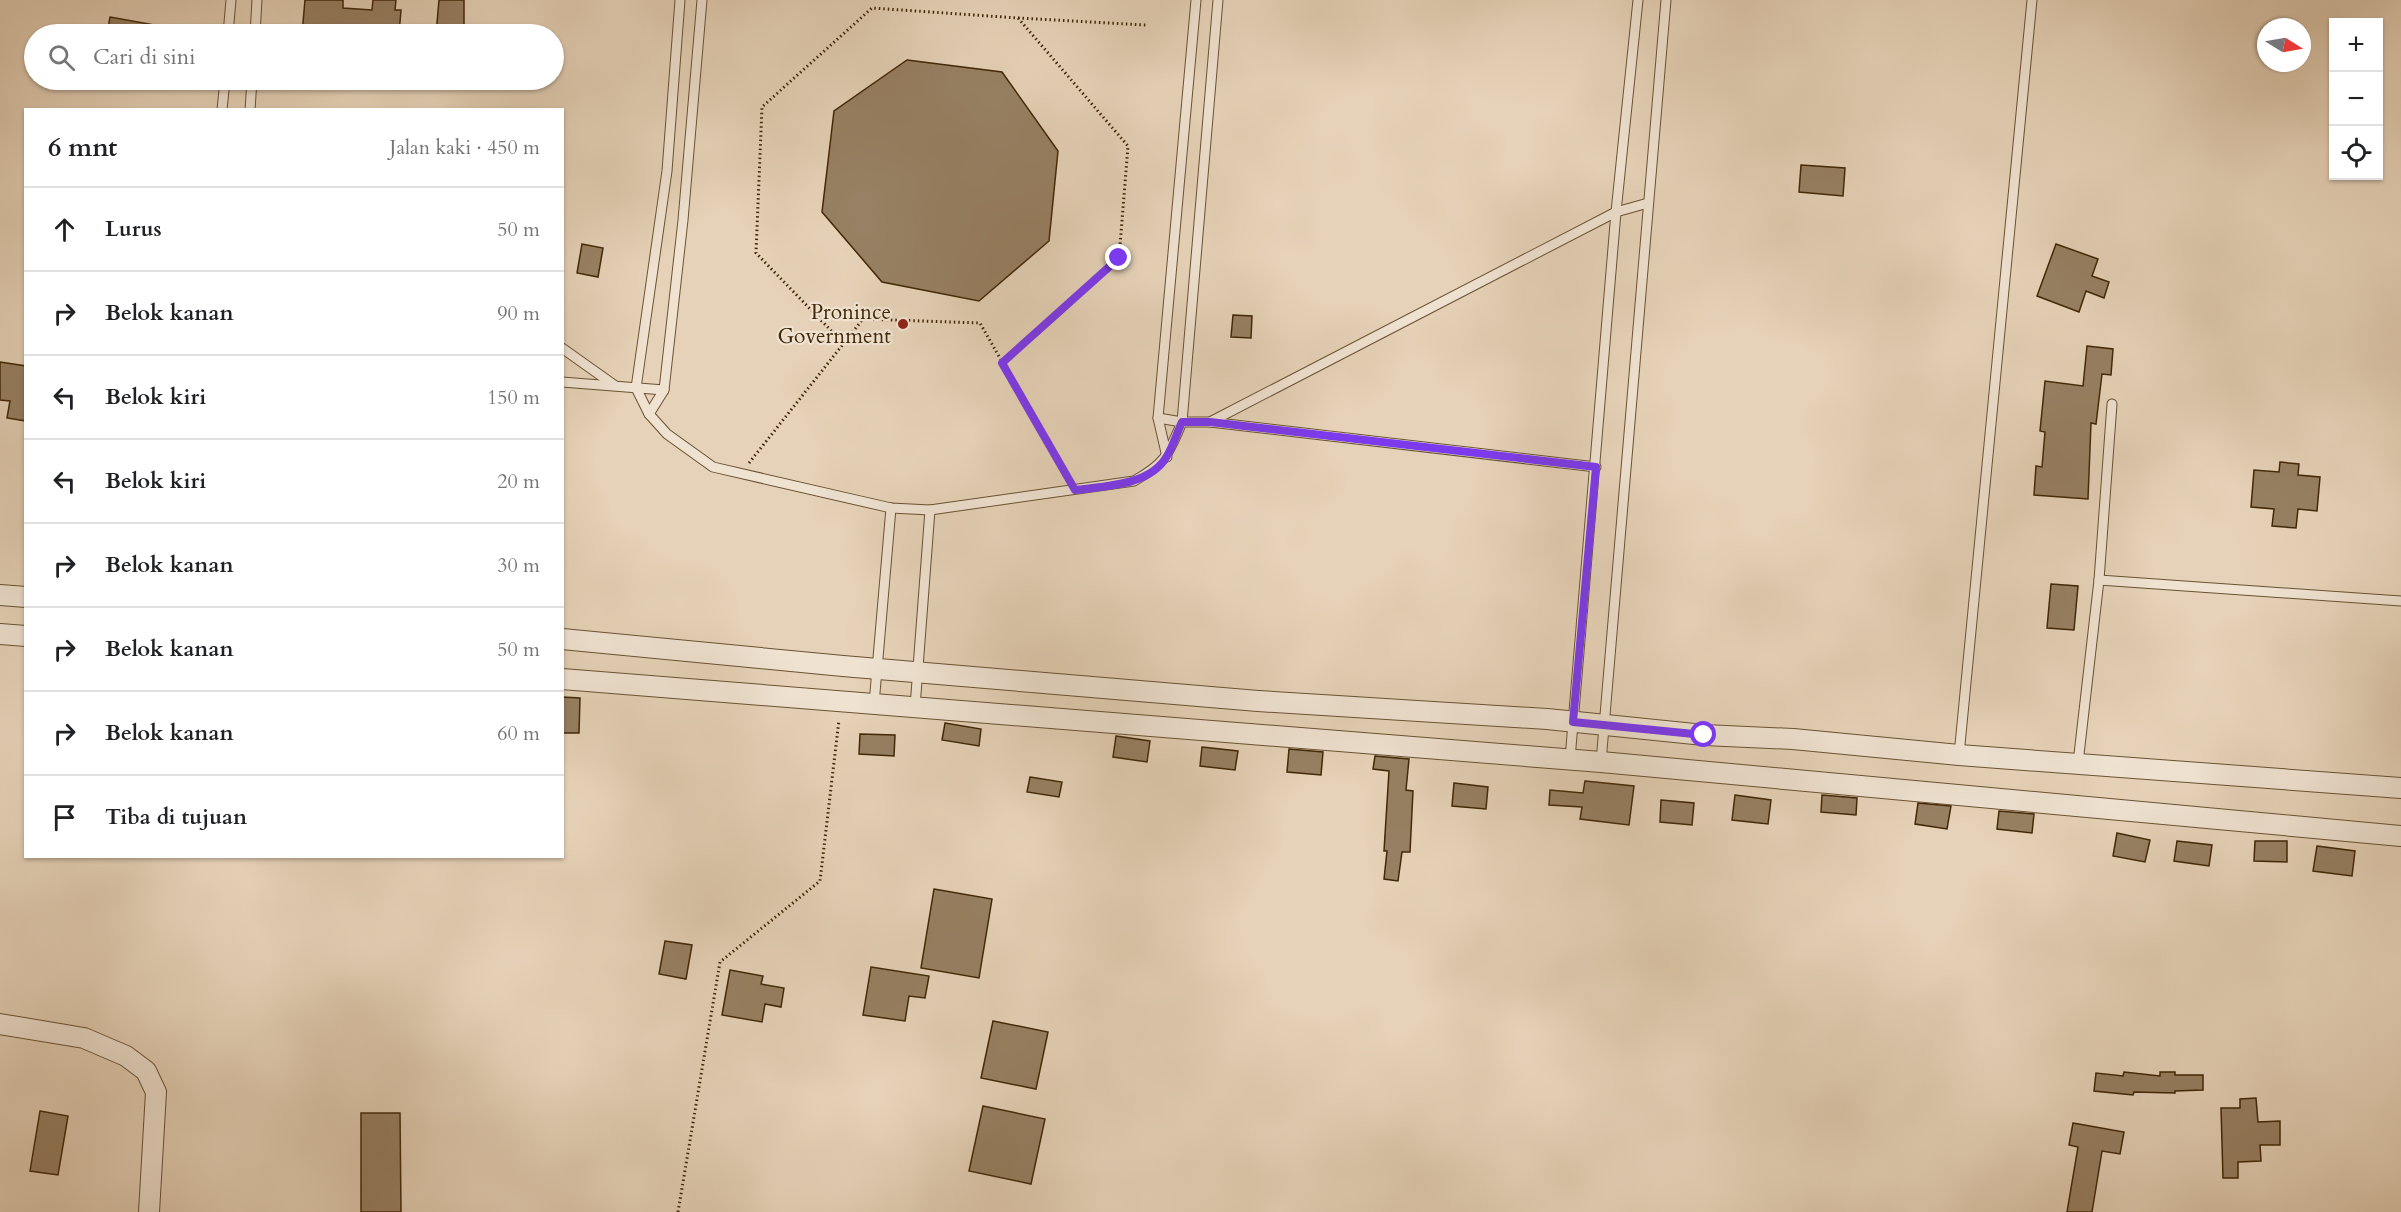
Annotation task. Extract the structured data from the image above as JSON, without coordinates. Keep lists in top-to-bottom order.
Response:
{
  "places": ["Pronince Government"],
  "north": "right",
  "page": {
    "map_buttons": ["+", "−"],
    "search": "Cari di sini",
    "heading": ["6 mnt", "Jalan kaki · 450 m"],
    "list": [
      ["Lurus", "50 m"],
      ["Belok kanan", "90 m"],
      ["Belok kiri", "150 m"],
      ["Belok kiri", "20 m"],
      ["Belok kanan", "30 m"],
      ["Belok kanan", "50 m"],
      ["Belok kanan", "60 m"],
      "Tiba di tujuan"
    ]
  }
}
